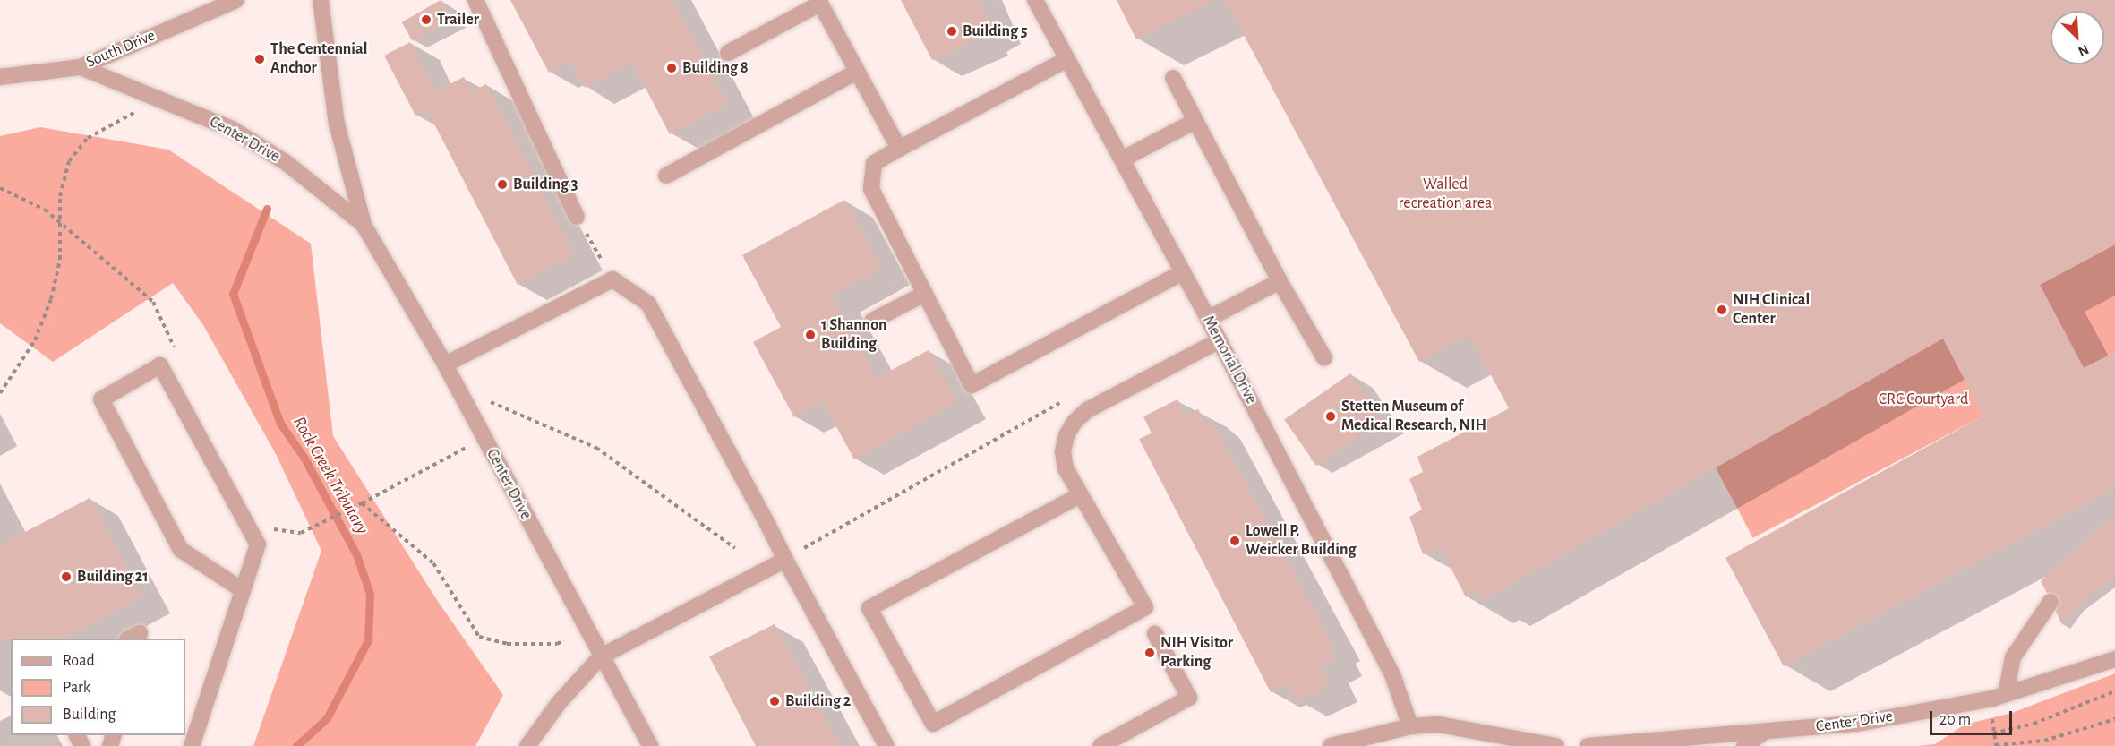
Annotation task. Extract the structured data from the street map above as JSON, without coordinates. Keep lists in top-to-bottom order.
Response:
{
  "streets": {
    "street": ["South Drive", "Center Drive", "Memorial Drive"]
  },
  "crossings": [
    ["South Drive", "Center Drive"]
  ],
  "water": ["Rock Creek Tributary"],
  "parks": ["Walled recreation area", "CRC Courtyard"],
  "places": [
    "Trailer",
    "Building 5",
    "The Centennial Anchor",
    "Building 8",
    "Building 3",
    "NIH Clinical Center",
    "1 Shannon Building",
    "Stetten Museum of Medical Research, NIH",
    "Lowell P. Weicker Building",
    "Building 21",
    "NIH Visitor Parking",
    "Building 2"
  ],
  "legend": ["Road", "Park", "Building"],
  "scale_bar": "20 m",
  "north": "bottom right"
}
